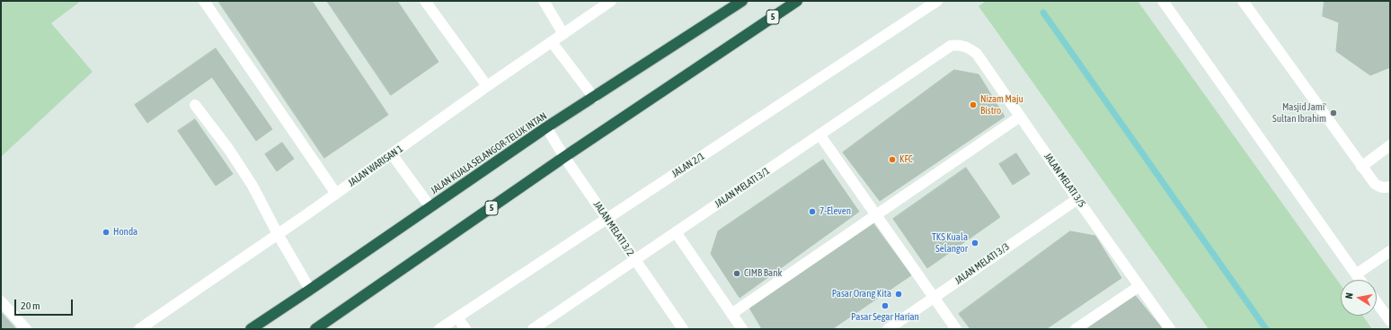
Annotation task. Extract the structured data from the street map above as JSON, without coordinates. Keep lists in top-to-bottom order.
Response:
{
  "streets": {
    "highway": ["5", "JALAN KUALA SELANGOR-TELUK INTAN"],
    "street": [
      "JALAN 2/1",
      "JALAN WARISAN 1",
      "JALAN MELATI 3/5",
      "JALAN MELATI 3/1",
      "JALAN MELATI 3/2",
      "JALAN MELATI 3/3"
    ]
  },
  "crossings": [
    ["5", "JALAN MELATI 3/2"],
    ["JALAN KUALA SELANGOR-TELUK INTAN", "JALAN MELATI 3/2"],
    ["JALAN 2/1", "JALAN MELATI 3/2"],
    ["JALAN MELATI 3/5", "JALAN MELATI 3/1"],
    ["JALAN MELATI 3/5", "JALAN MELATI 3/3"],
    ["JALAN MELATI 3/1", "JALAN MELATI 3/2"]
  ],
  "places": [
    "Nizam Maju Bistro",
    "Masjid Jami' Sultan Ibrahim",
    "KFC",
    "7-Eleven",
    "Honda",
    "TKS Kuala Selangor",
    "CIMB Bank",
    "Pasar Orang Kita",
    "Pasar Segar Harian"
  ],
  "scale_bar": "20 m",
  "north": "left"
}
